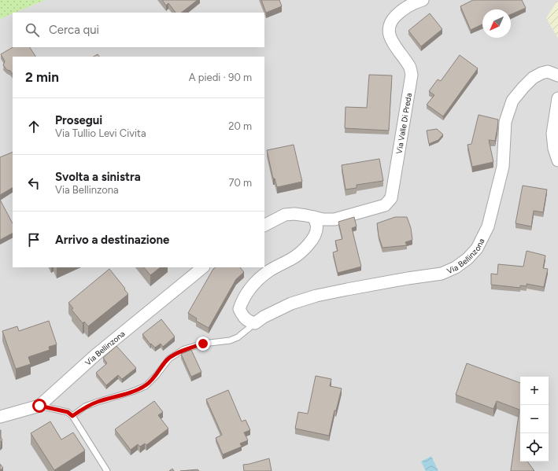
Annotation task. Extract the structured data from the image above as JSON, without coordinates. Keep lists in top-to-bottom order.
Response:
{
  "streets": {
    "street": ["Via Valle Di Preda", "Via Bellinzona"]
  },
  "north": "bottom left",
  "page": {
    "search": "Cerca qui",
    "heading": ["2 min", "A piedi · 90 m"],
    "list": [
      ["Prosegui", "Via Tullio Levi Civita", "20 m"],
      ["Svolta a sinistra", "Via Bellinzona", "70 m"],
      "Arrivo a destinazione"
    ],
    "map_buttons": ["+", "−"]
  }
}
